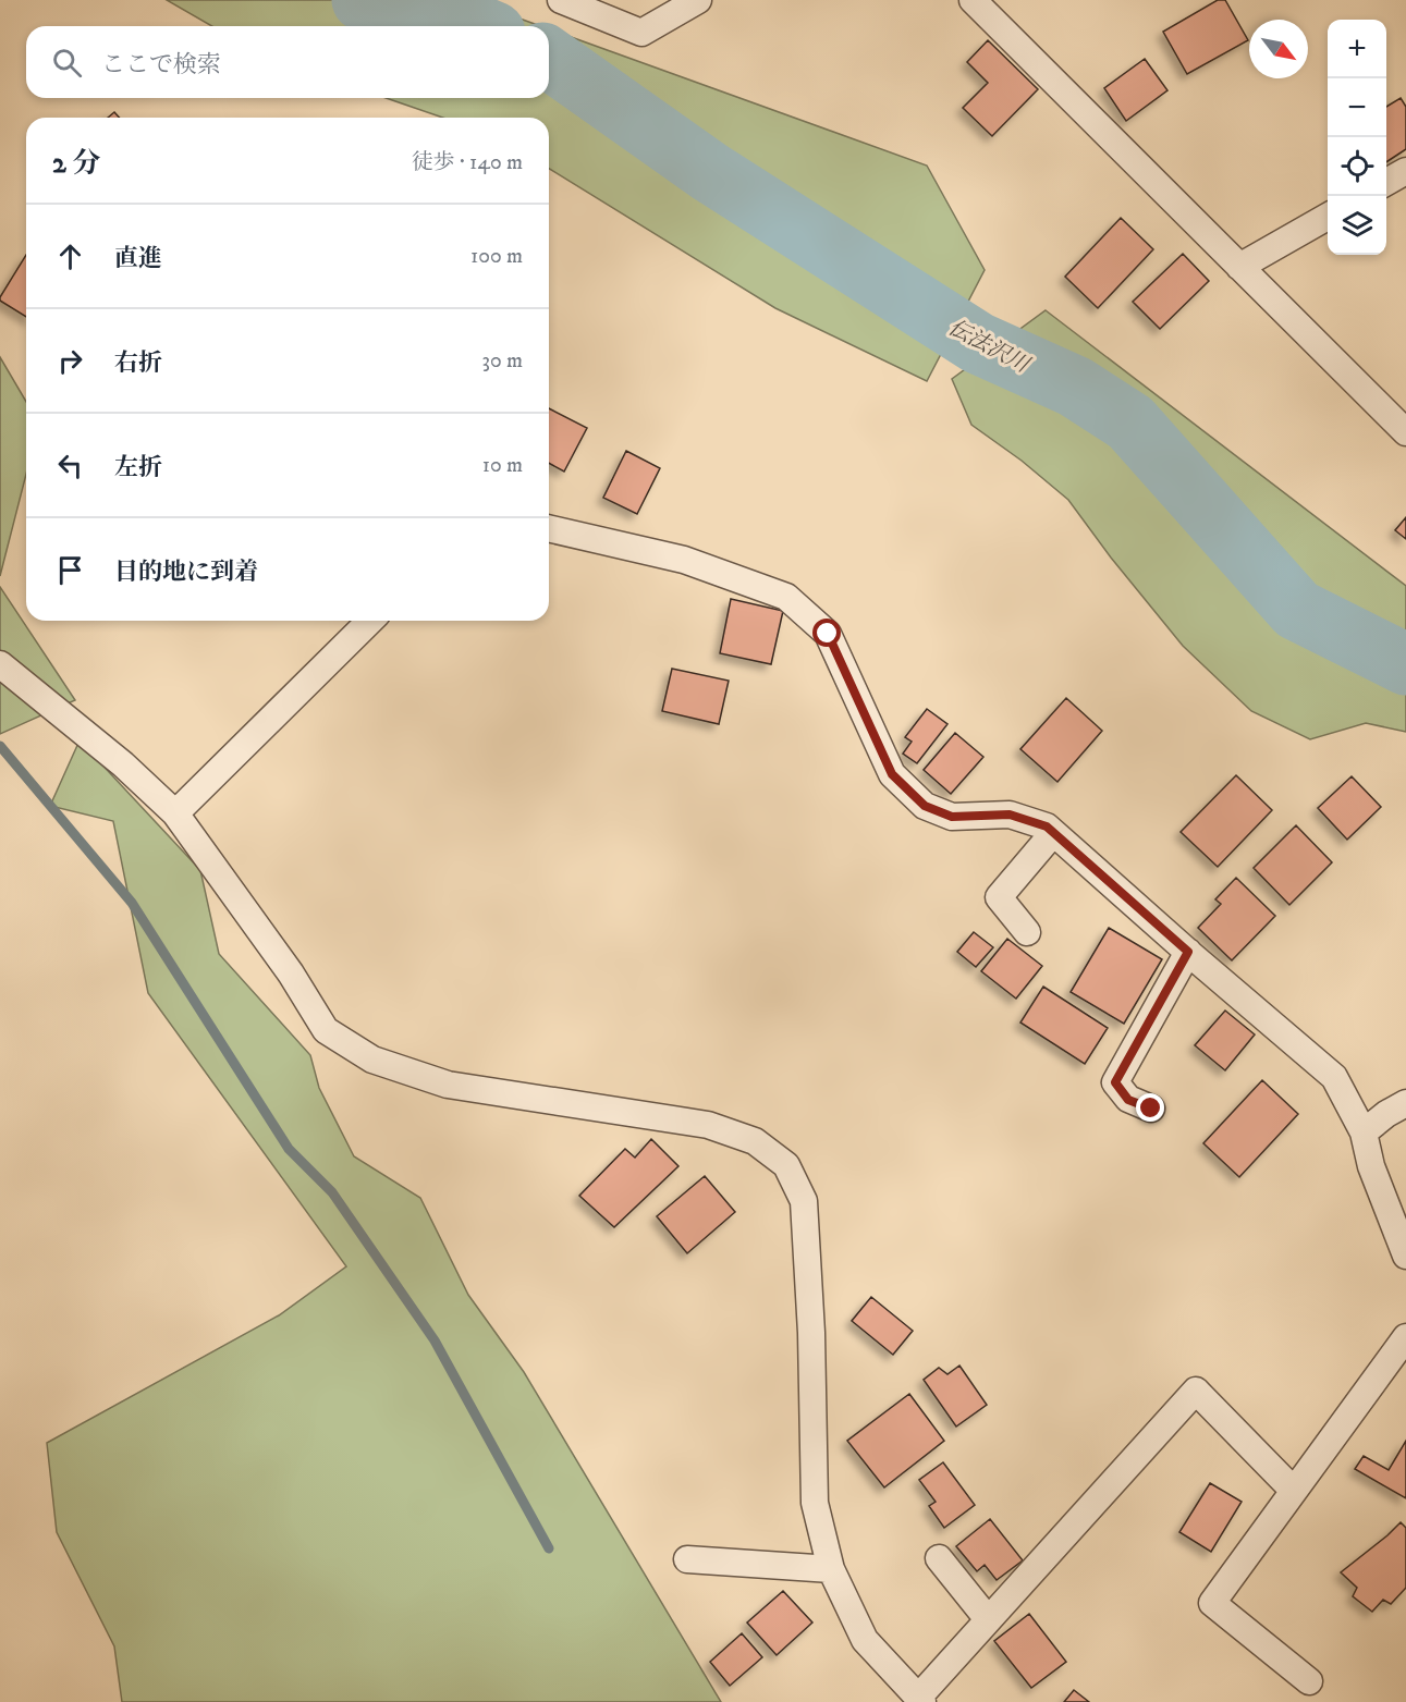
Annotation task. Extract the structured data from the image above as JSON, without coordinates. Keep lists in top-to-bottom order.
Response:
{
  "water": ["伝法沢川"],
  "north": "bottom right",
  "page": {
    "map_buttons": ["+", "−"],
    "search": "ここで検索",
    "heading": ["2 分", "徒歩 · 140 m"],
    "list": [
      ["直進", "100 m"],
      ["右折", "30 m"],
      ["左折", "10 m"],
      "目的地に到着"
    ]
  }
}
